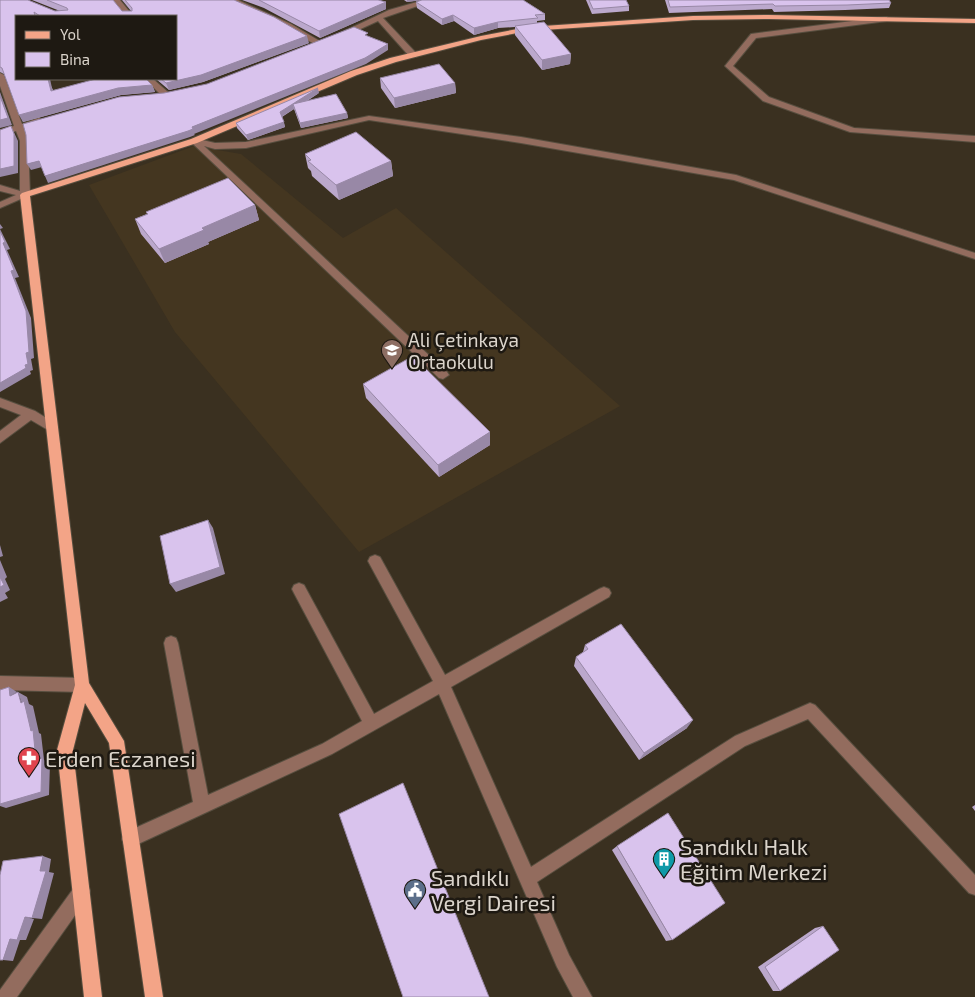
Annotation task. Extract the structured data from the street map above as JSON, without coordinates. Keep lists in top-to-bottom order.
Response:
{
  "places": {
    "school or university": ["Ali Çetinkaya Ortaokulu"],
    "pharmacy": ["Erden Eczanesi"],
    "building": ["Sandıklı Halk Eğitim Merkezi"],
    "public building": ["Sandıklı Vergi Dairesi"]
  },
  "legend": ["Yol", "Bina"]
}
